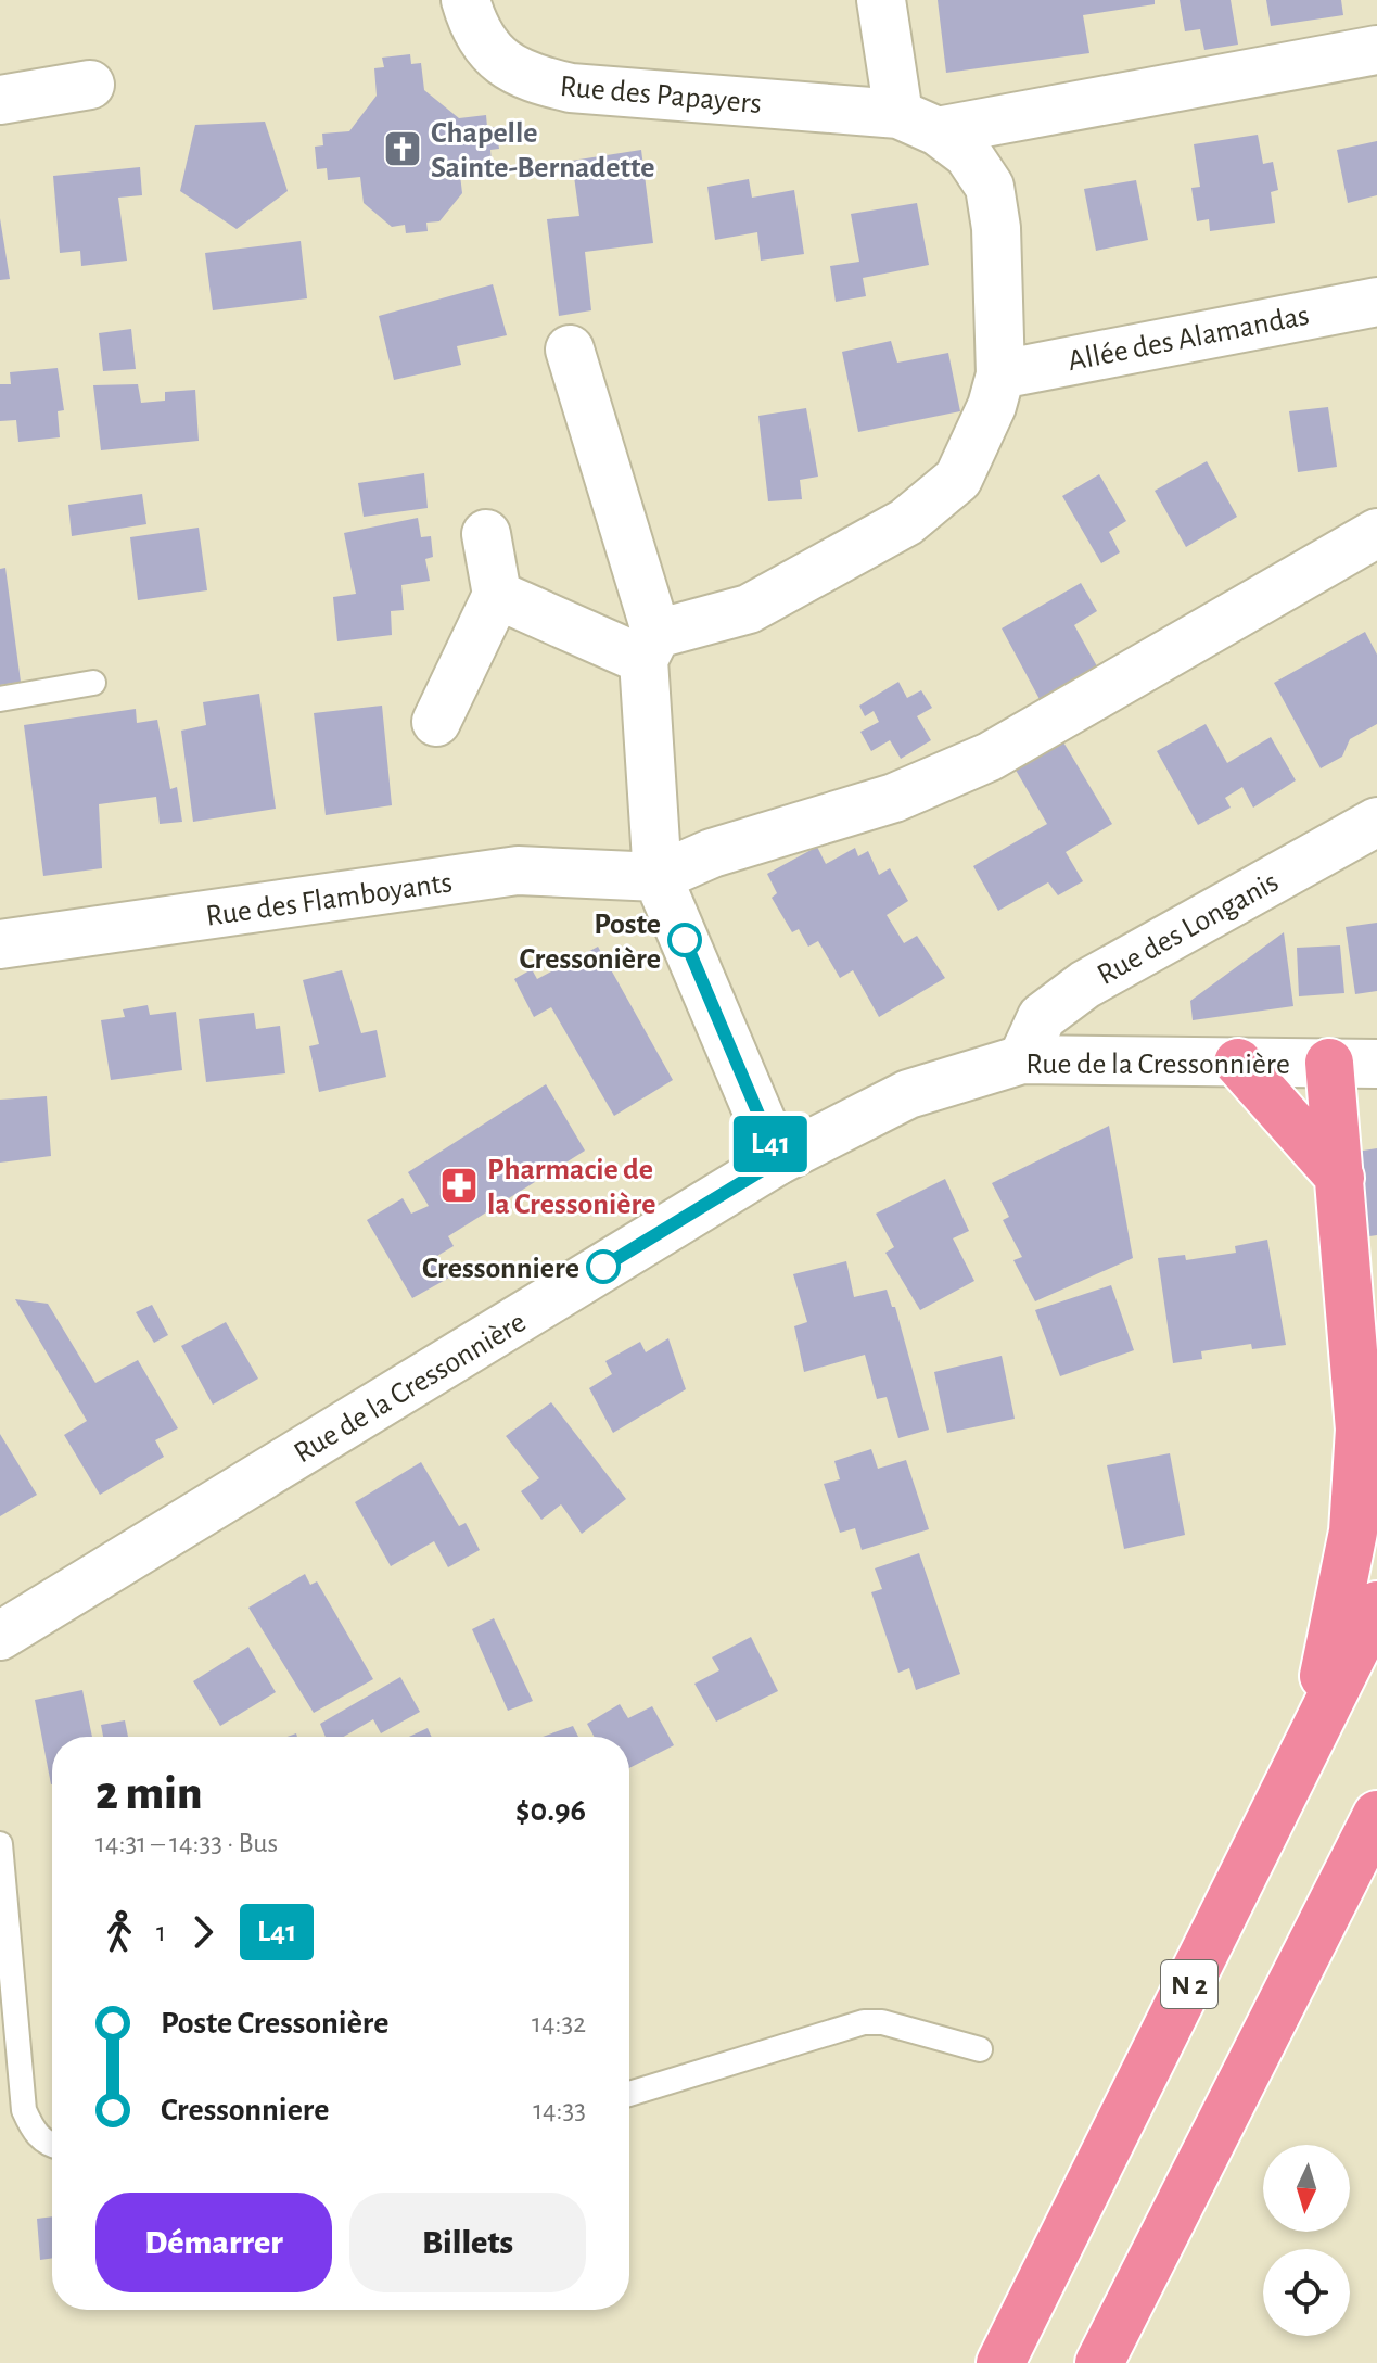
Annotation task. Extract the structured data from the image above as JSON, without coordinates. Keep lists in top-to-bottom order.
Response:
{
  "streets": {
    "highway": ["N 2"],
    "street": [
      "Rue des Papayers",
      "Allée des Alamandas",
      "Rue des Flamboyants",
      "Rue des Longanis",
      "Rue de la Cressonnière"
    ]
  },
  "crossings": [
    ["Rue des Longanis", "Rue de la Cressonnière"]
  ],
  "places": {
    "church": ["Chapelle Sainte-Bernadette"],
    "other": ["Poste Cressonière", "Cressonniere"],
    "pharmacy": ["Pharmacie de la Cressonière"]
  },
  "lines": ["bus line L41"],
  "north": "bottom",
  "page": {
    "on_map": "L41",
    "heading": ["2 min", "14:31 – 14:33 · Bus", "$0.96"],
    "legs": ["1", "L41"],
    "list": [
      {
        "name": "Poste Cressonière",
        "value": "14:32"
      },
      {
        "name": "Cressonniere",
        "value": "14:33"
      }
    ],
    "buttons": ["Démarrer", "Billets"]
  }
}
